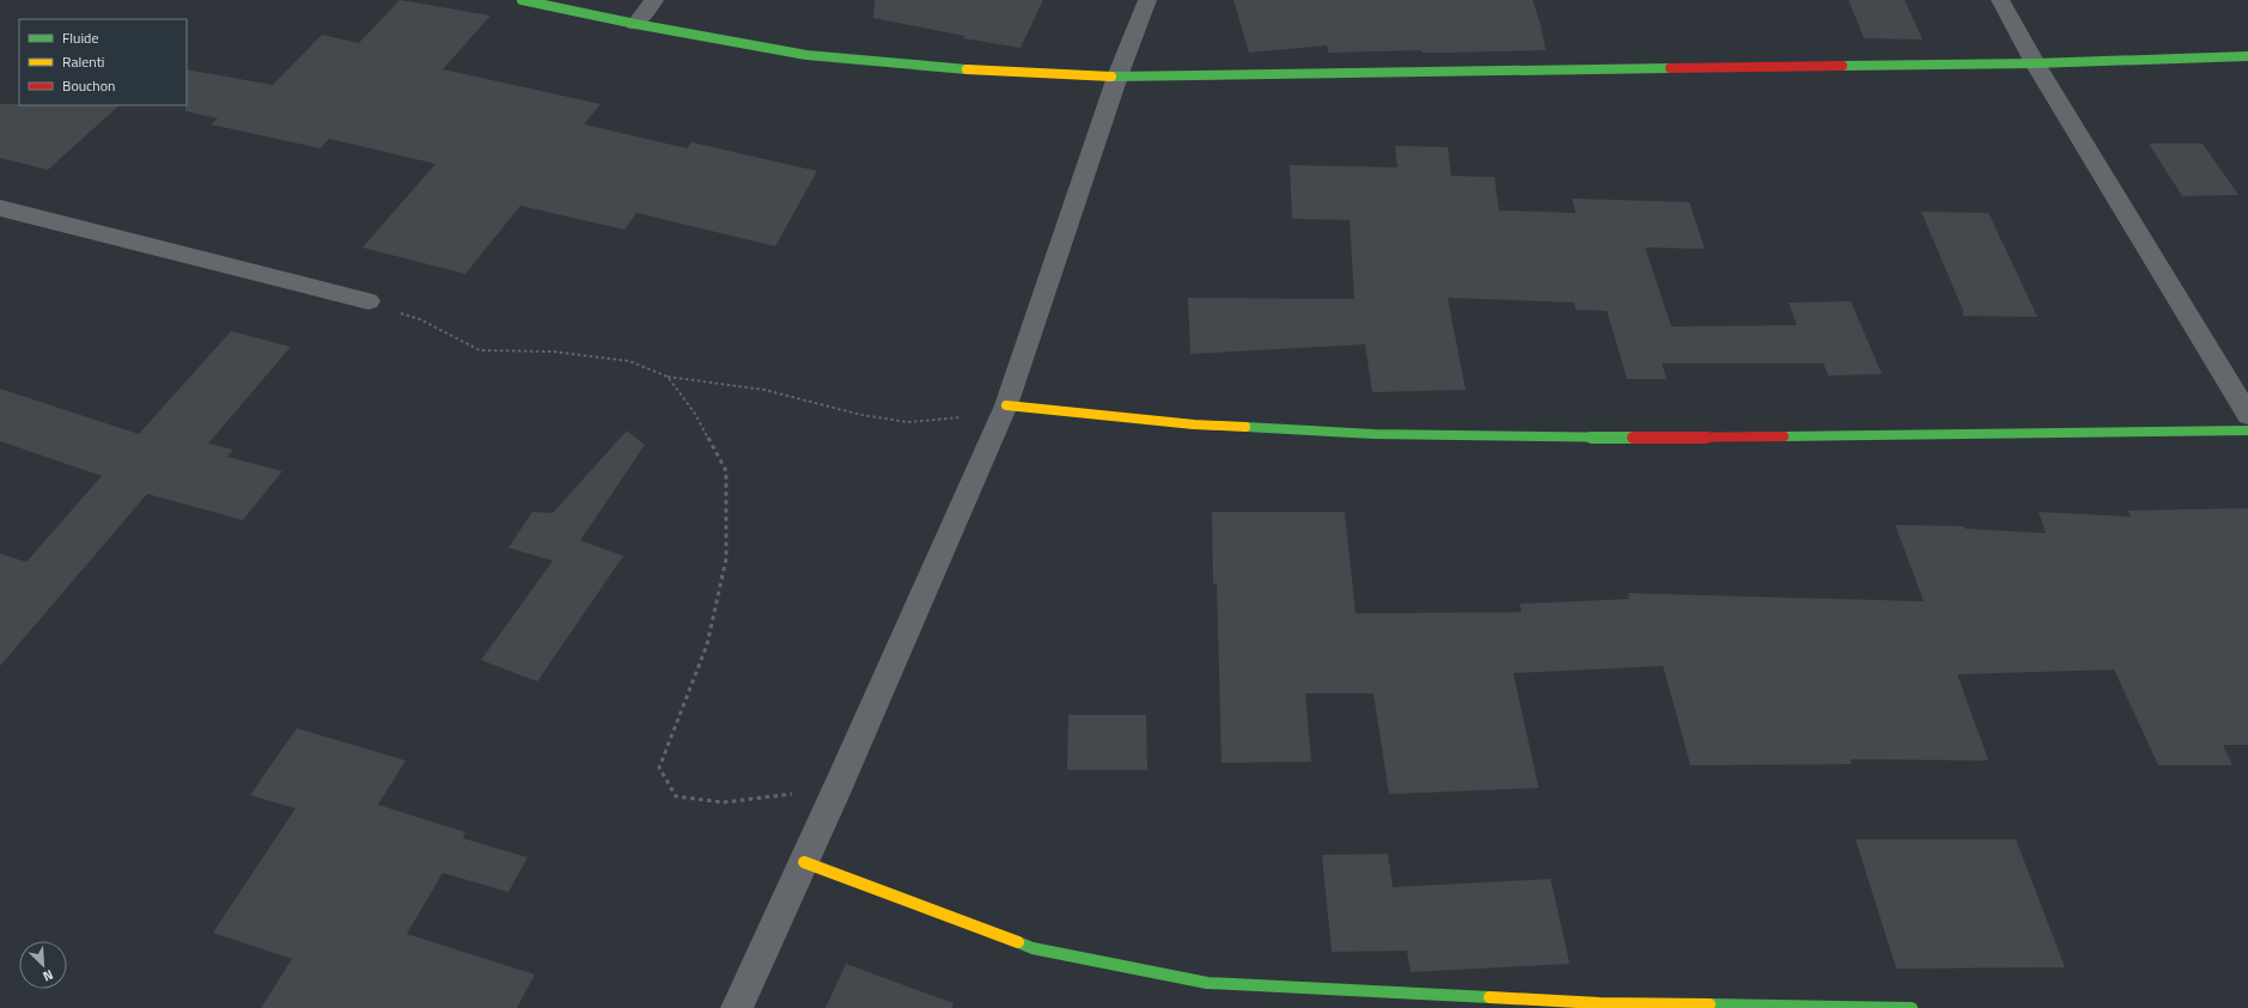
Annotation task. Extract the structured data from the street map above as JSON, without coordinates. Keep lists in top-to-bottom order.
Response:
{
  "legend": ["Fluide", "Ralenti", "Bouchon"],
  "north": "bottom right"
}
